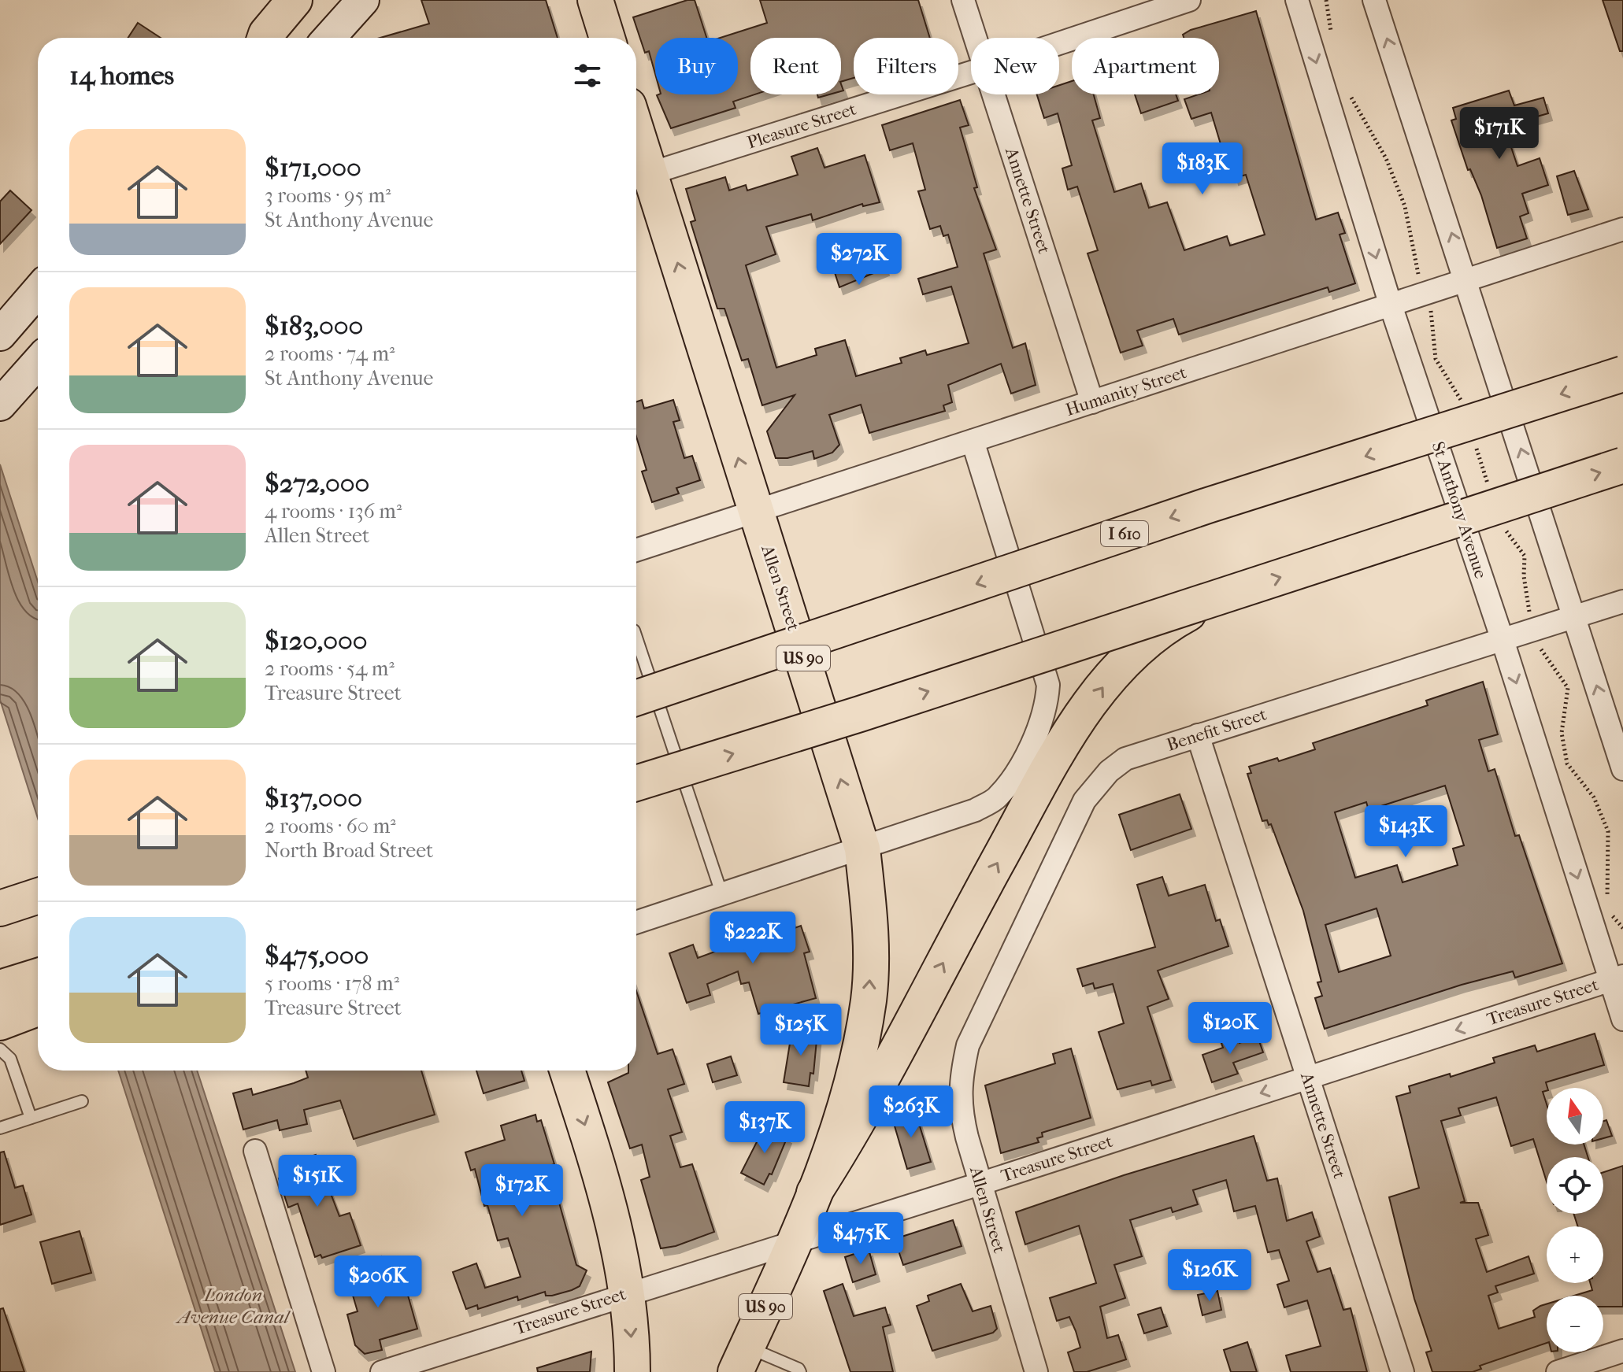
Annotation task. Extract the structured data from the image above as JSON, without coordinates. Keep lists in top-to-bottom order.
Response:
{
  "streets": {
    "main road": ["I 610", "Allen Street", "US 90"],
    "street": [
      "Pleasure Street",
      "Annette Street",
      "Humanity Street",
      "St Anthony Avenue",
      "Benefit Street",
      "Treasure Street"
    ]
  },
  "crossings": [
    ["Pleasure Street", "Allen Street"],
    ["Annette Street", "Humanity Street"],
    ["Annette Street", "Benefit Street"],
    ["Annette Street", "Treasure Street"],
    ["Humanity Street", "St Anthony Avenue"],
    ["Humanity Street", "Allen Street"],
    ["St Anthony Avenue", "Benefit Street"],
    ["St Anthony Avenue", "Treasure Street"],
    ["Allen Street", "US 90"],
    ["Allen Street", "Benefit Street"],
    ["Allen Street", "Treasure Street"],
    ["US 90", "Treasure Street"]
  ],
  "one_way": ["Allen Street", "Treasure Street"],
  "water": ["London Avenue Canal"],
  "north": "top",
  "page": {
    "chip": [
      "Buy",
      "Rent",
      "Filters",
      "New",
      "Apartment"
    ],
    "heading": "14 homes",
    "price": [
      "$171K",
      "$183K",
      "$272K",
      "$143K",
      "$222K",
      "$120K",
      "$125K",
      "$263K",
      "$137K",
      "$151K",
      "$172K",
      "$475K",
      "$126K",
      "$206K"
    ],
    "list": [
      {
        "name": "$171,000",
        "note": "3 rooms · 95 m² · St Anthony Avenue"
      },
      {
        "name": "$183,000",
        "note": "2 rooms · 74 m² · St Anthony Avenue"
      },
      {
        "name": "$272,000",
        "note": "4 rooms · 136 m² · Allen Street"
      },
      {
        "name": "$120,000",
        "note": "2 rooms · 54 m² · Treasure Street"
      },
      {
        "name": "$137,000",
        "note": "2 rooms · 60 m² · North Broad Street"
      },
      {
        "name": "$475,000",
        "note": "5 rooms · 178 m² · Treasure Street"
      }
    ],
    "map_buttons": ["+", "−"]
  }
}
